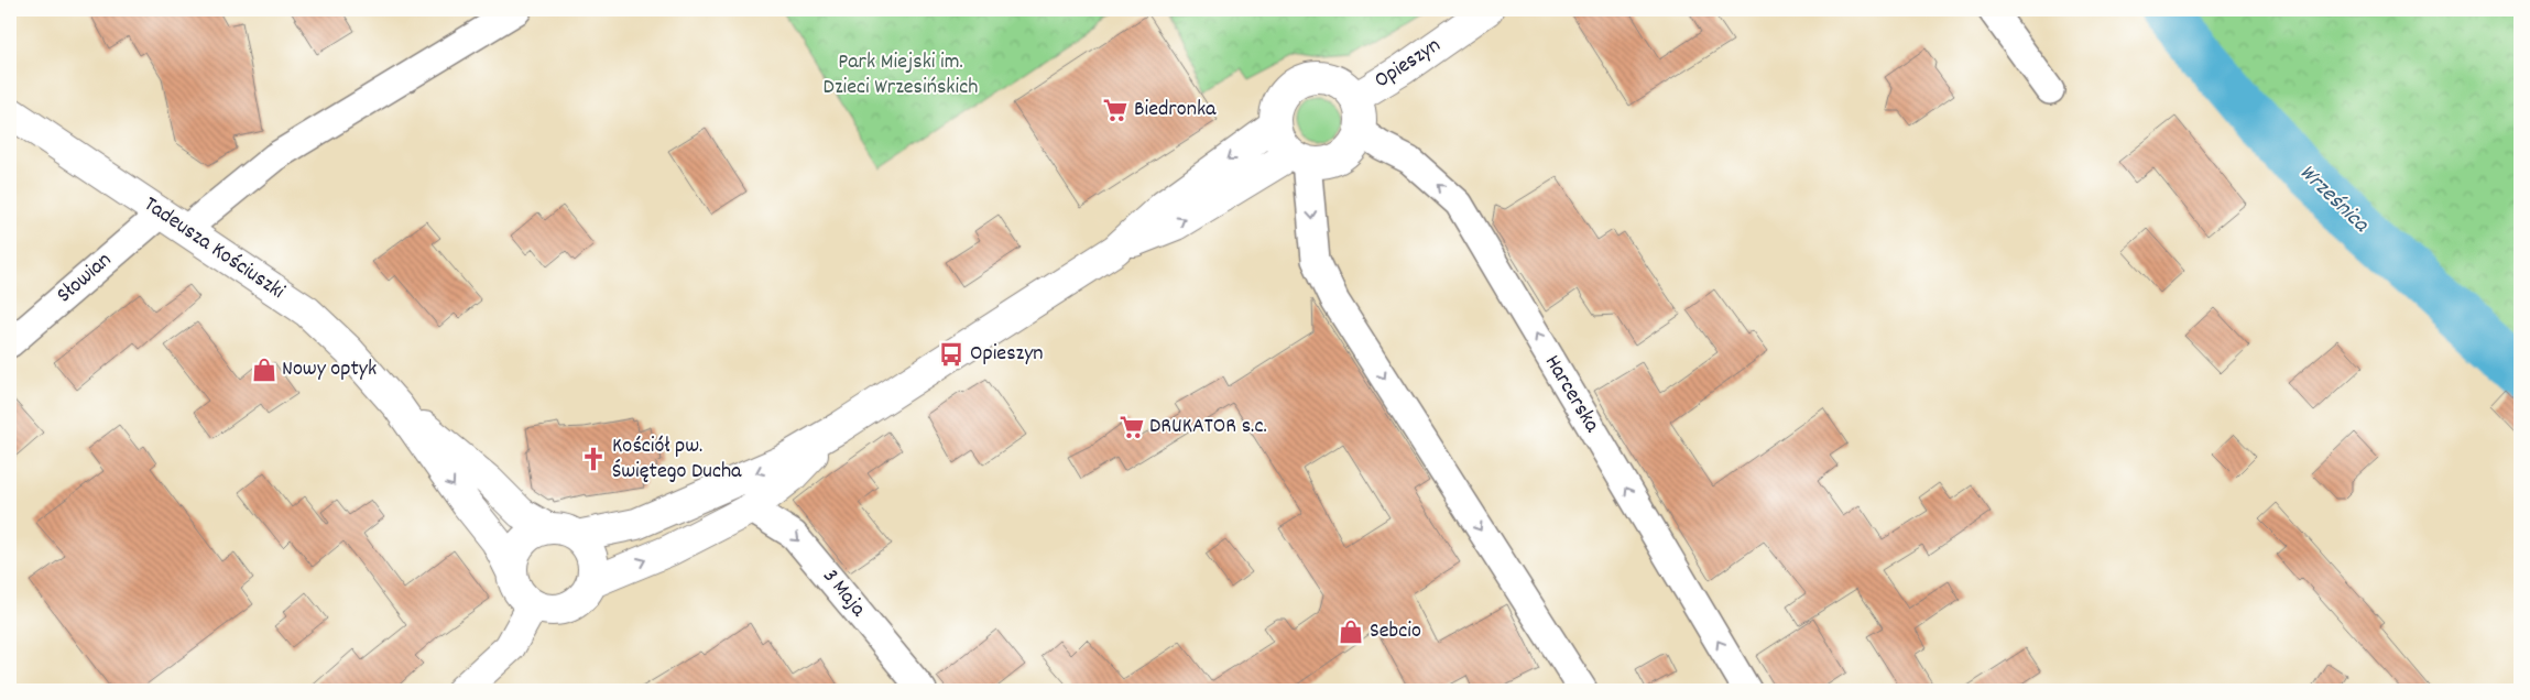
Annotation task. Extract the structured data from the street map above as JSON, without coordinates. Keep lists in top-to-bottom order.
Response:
{
  "streets": {
    "street": [
      "Opieszyn",
      "Tadeusza Kościuszki",
      "Słowian",
      "Harcerska",
      "3 Maja"
    ]
  },
  "crossings": [
    ["Opieszyn", "Harcerska"],
    ["Tadeusza Kościuszki", "Słowian"]
  ],
  "one_way": ["3 Maja"],
  "water": ["Wrześnica"],
  "parks": ["Park Miejski im. Dzieci Wrzesińskich"],
  "places": {
    "supermarket": ["Biedronka", "DRUKATOR s.c."],
    "bus stop": ["Opieszyn"],
    "shop": ["Nowy optyk", "Sebcio"],
    "church": ["Kościół pw. Świętego Ducha"]
  }
}
